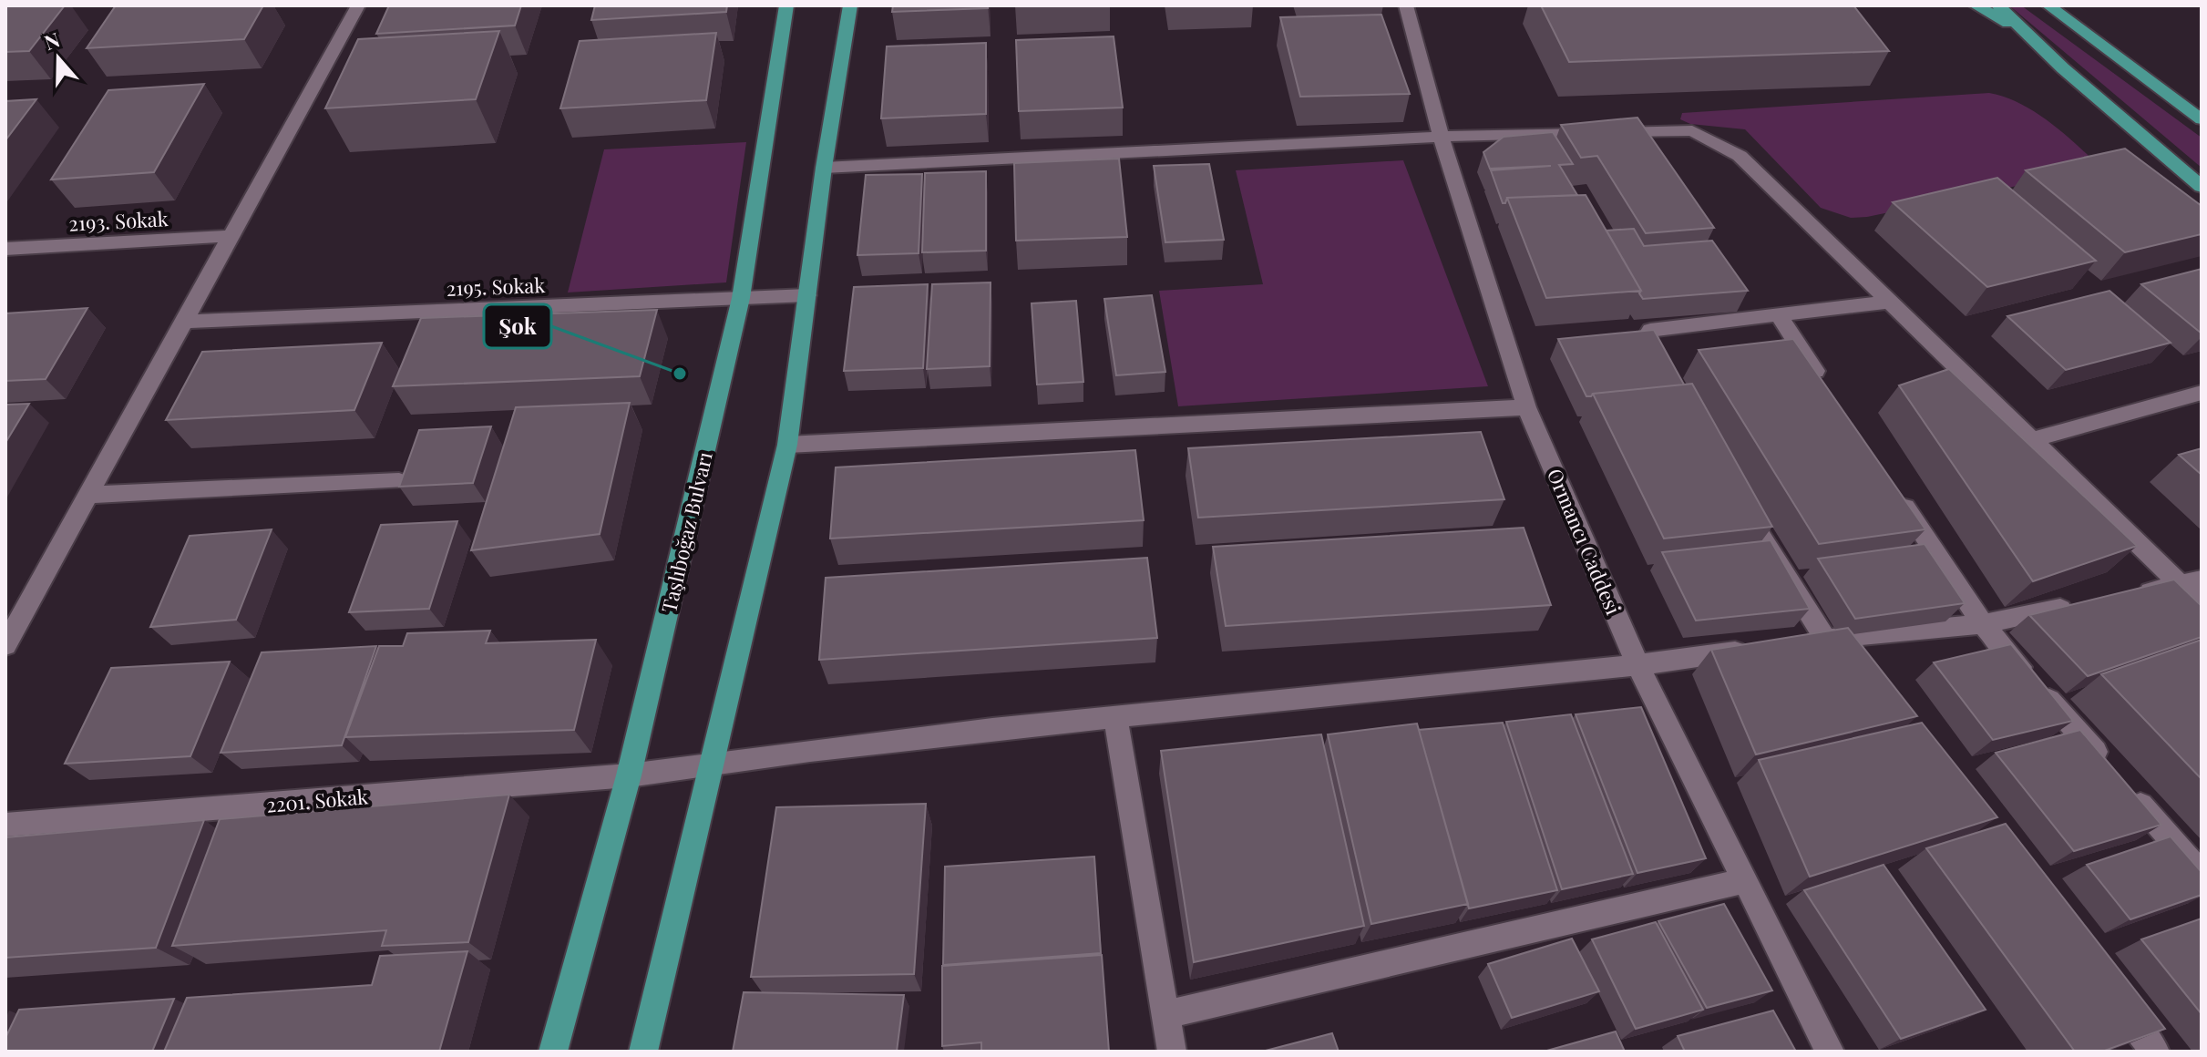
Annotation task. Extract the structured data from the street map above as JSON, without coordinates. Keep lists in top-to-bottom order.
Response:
{
  "streets": {
    "main road": ["Taşlıboğaz Bulvarı"],
    "street": [
      "2193. Sokak",
      "2195. Sokak",
      "Ormancı Caddesi",
      "2201. Sokak"
    ]
  },
  "crossings": [
    ["2195. Sokak", "Taşlıboğaz Bulvarı"],
    ["Taşlıboğaz Bulvarı", "2201. Sokak"],
    ["Ormancı Caddesi", "2201. Sokak"]
  ],
  "places": ["Şok"],
  "north": "top"
}
